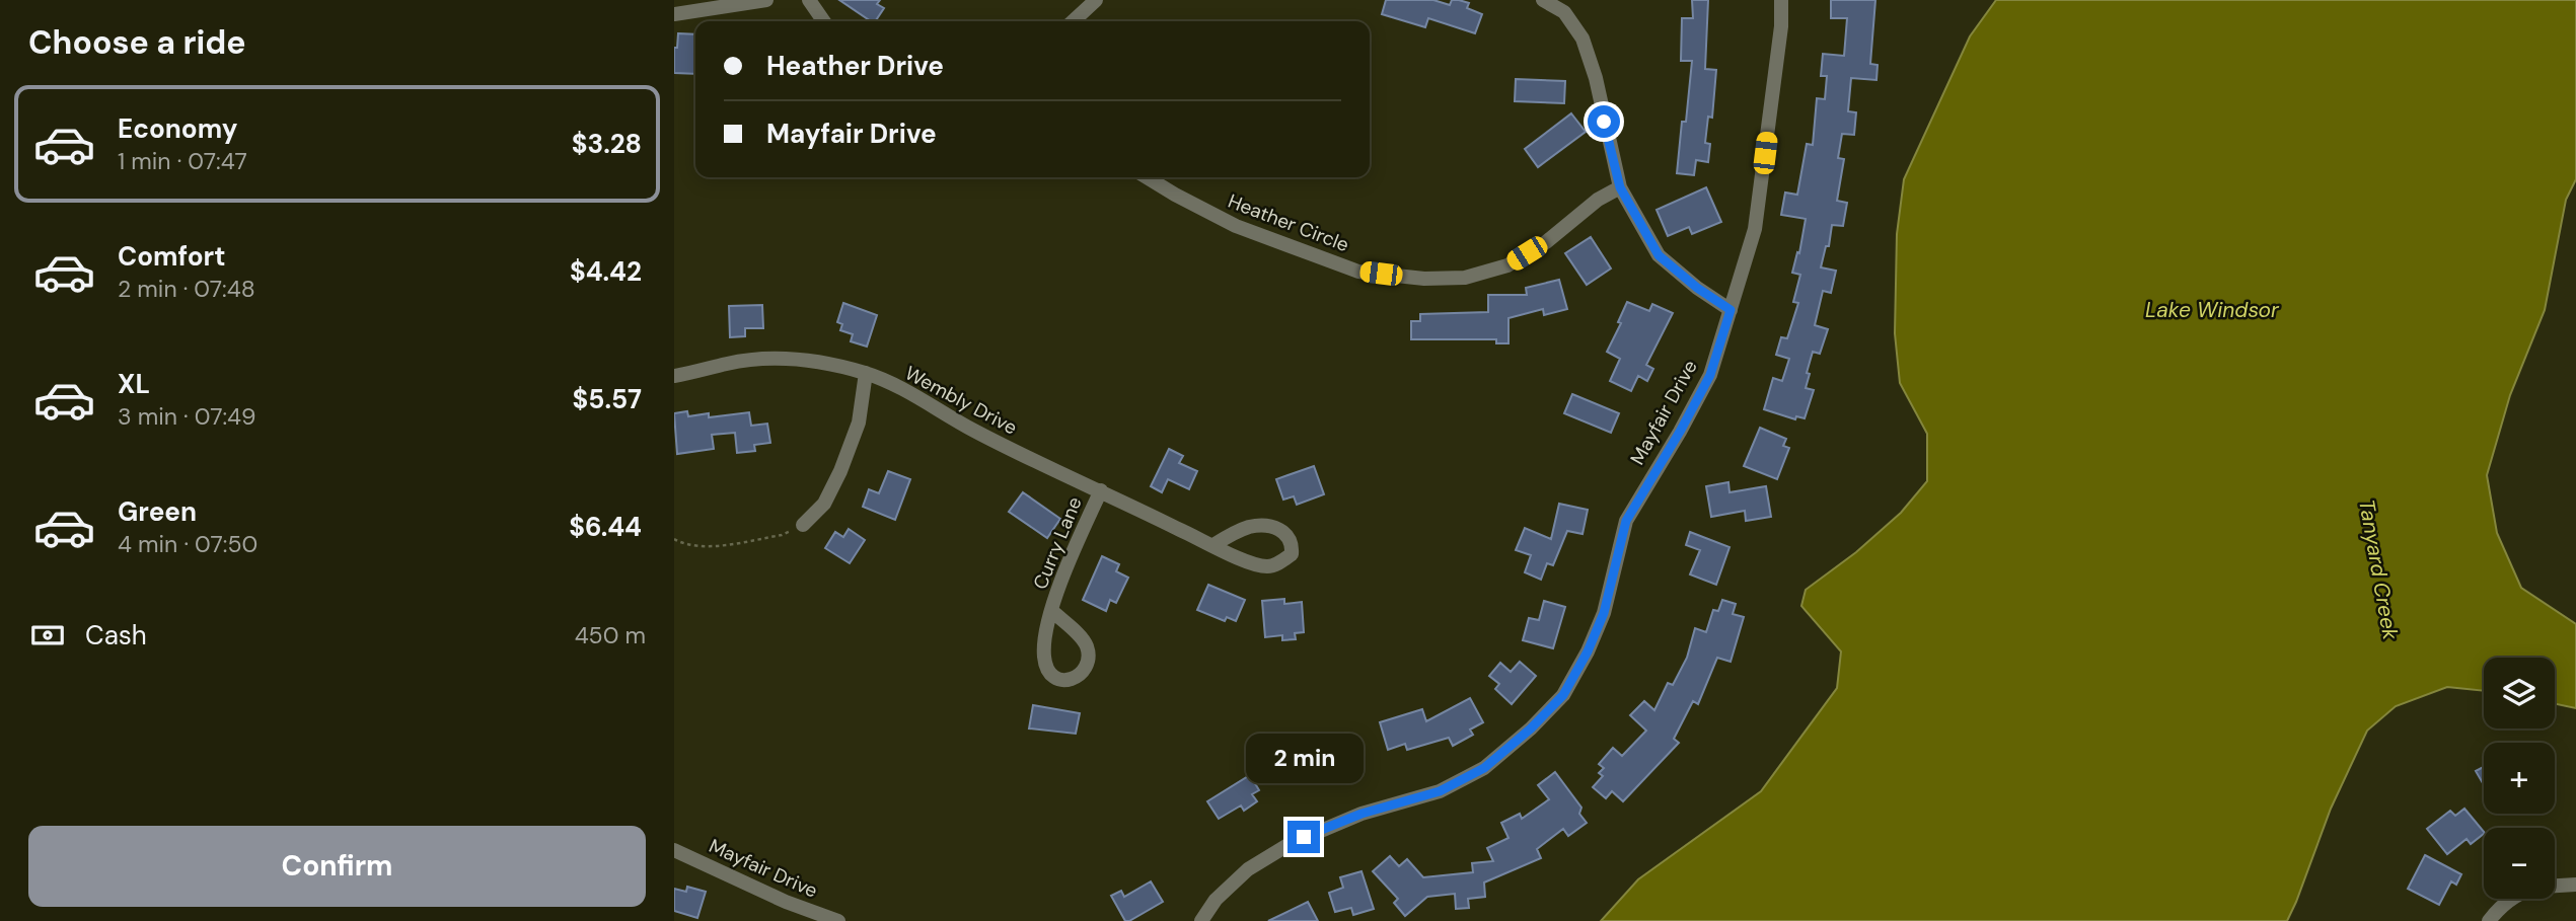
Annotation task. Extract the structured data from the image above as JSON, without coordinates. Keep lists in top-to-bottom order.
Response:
{
  "streets": {
    "street": [
      "Heather Circle",
      "Wembly Drive",
      "Mayfair Drive",
      "Curry Lane"
    ]
  },
  "crossings": [
    ["Wembly Drive", "Curry Lane"]
  ],
  "water": ["Lake Windsor", "Tanyard Creek"],
  "page": {
    "heading": "Choose a ride",
    "banner": ["Heather Drive", "Mayfair Drive"],
    "list": [
      {
        "name": "Economy",
        "note": "1 min · 07:47",
        "value": "$3.28"
      },
      {
        "name": "Comfort",
        "note": "2 min · 07:48",
        "value": "$4.42"
      },
      {
        "name": "XL",
        "note": "3 min · 07:49",
        "value": "$5.57"
      },
      {
        "name": "Green",
        "note": "4 min · 07:50",
        "value": "$6.44"
      }
    ],
    "pay": ["Cash", "450 m"],
    "map_buttons": ["+", "−"],
    "bubble": "2 min",
    "buttons": "Confirm"
  }
}
